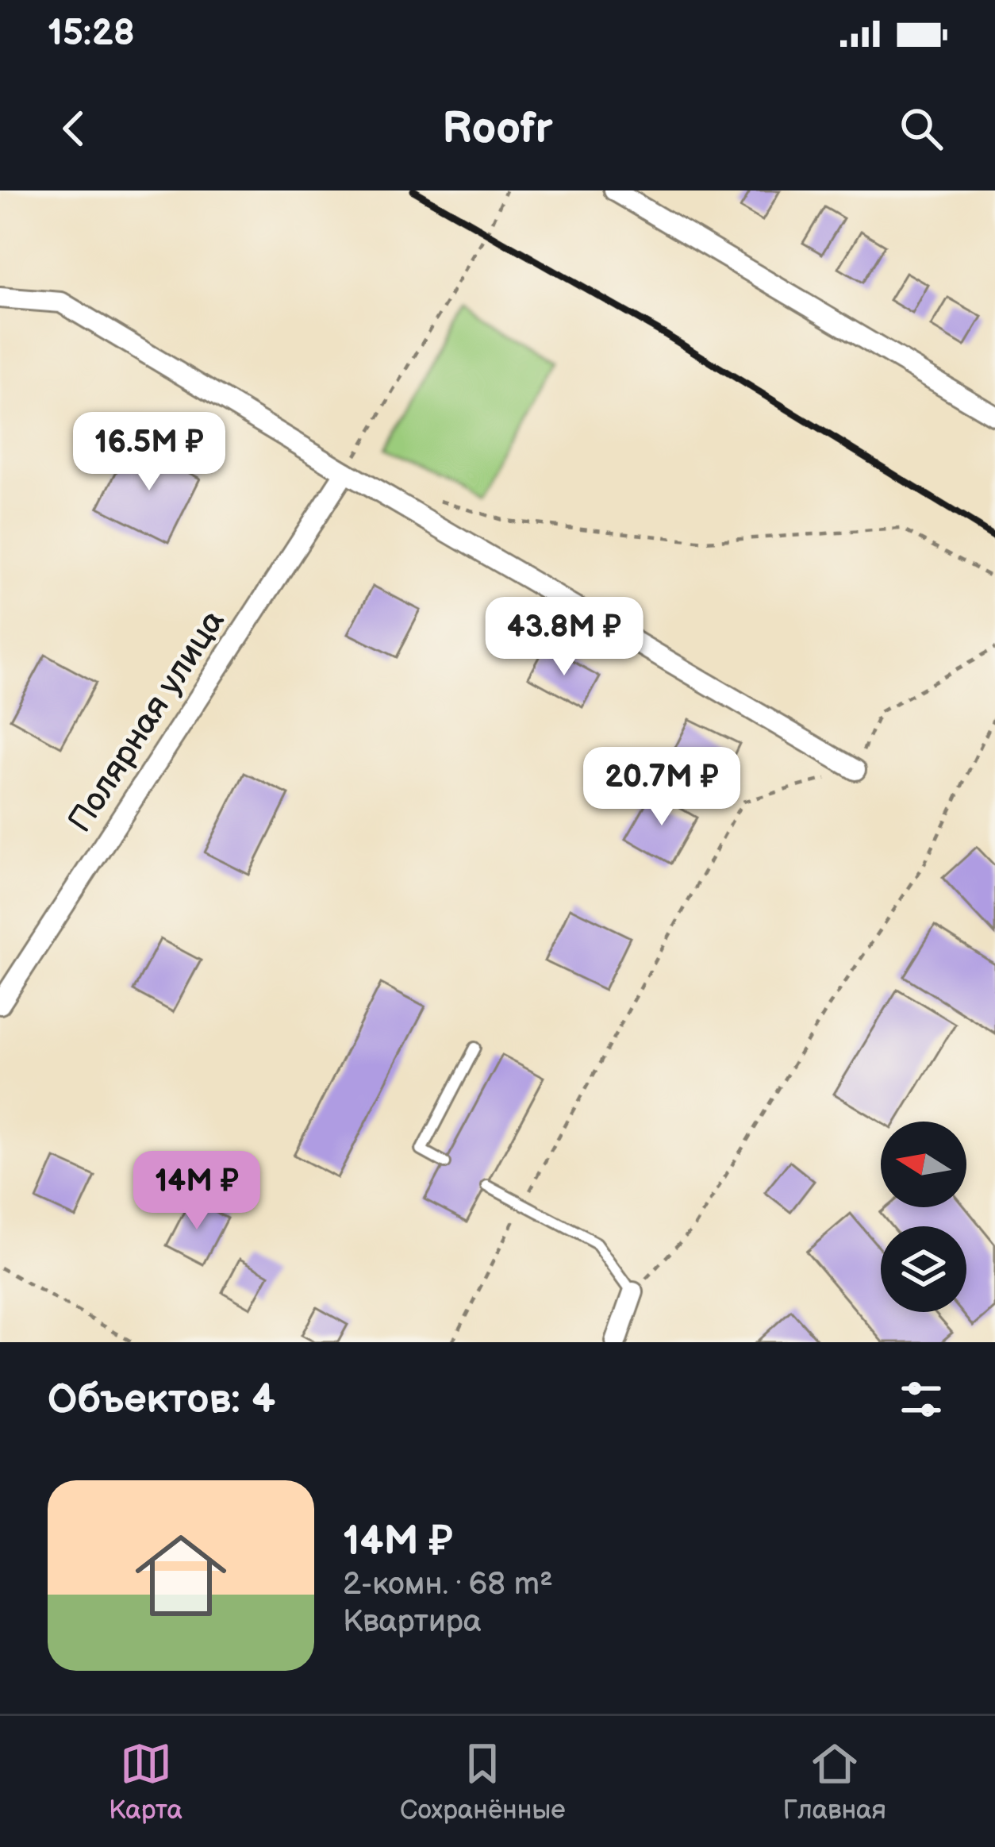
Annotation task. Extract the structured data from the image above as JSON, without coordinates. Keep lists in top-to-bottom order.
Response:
{
  "streets": {
    "street": ["Полярная улица"]
  },
  "north": "left",
  "page": {
    "status": "15:28",
    "header": "Roofr",
    "price": [
      "16.5M ₽",
      "43.8M ₽",
      "20.7M ₽",
      "14M ₽"
    ],
    "heading": "Объектов: 4",
    "list": [
      {
        "name": "14M ₽",
        "note": "2-комн. · 68 m² · Квартира"
      }
    ],
    "tabs": ["Карта", "Сохранённые", "Главная"]
  }
}
